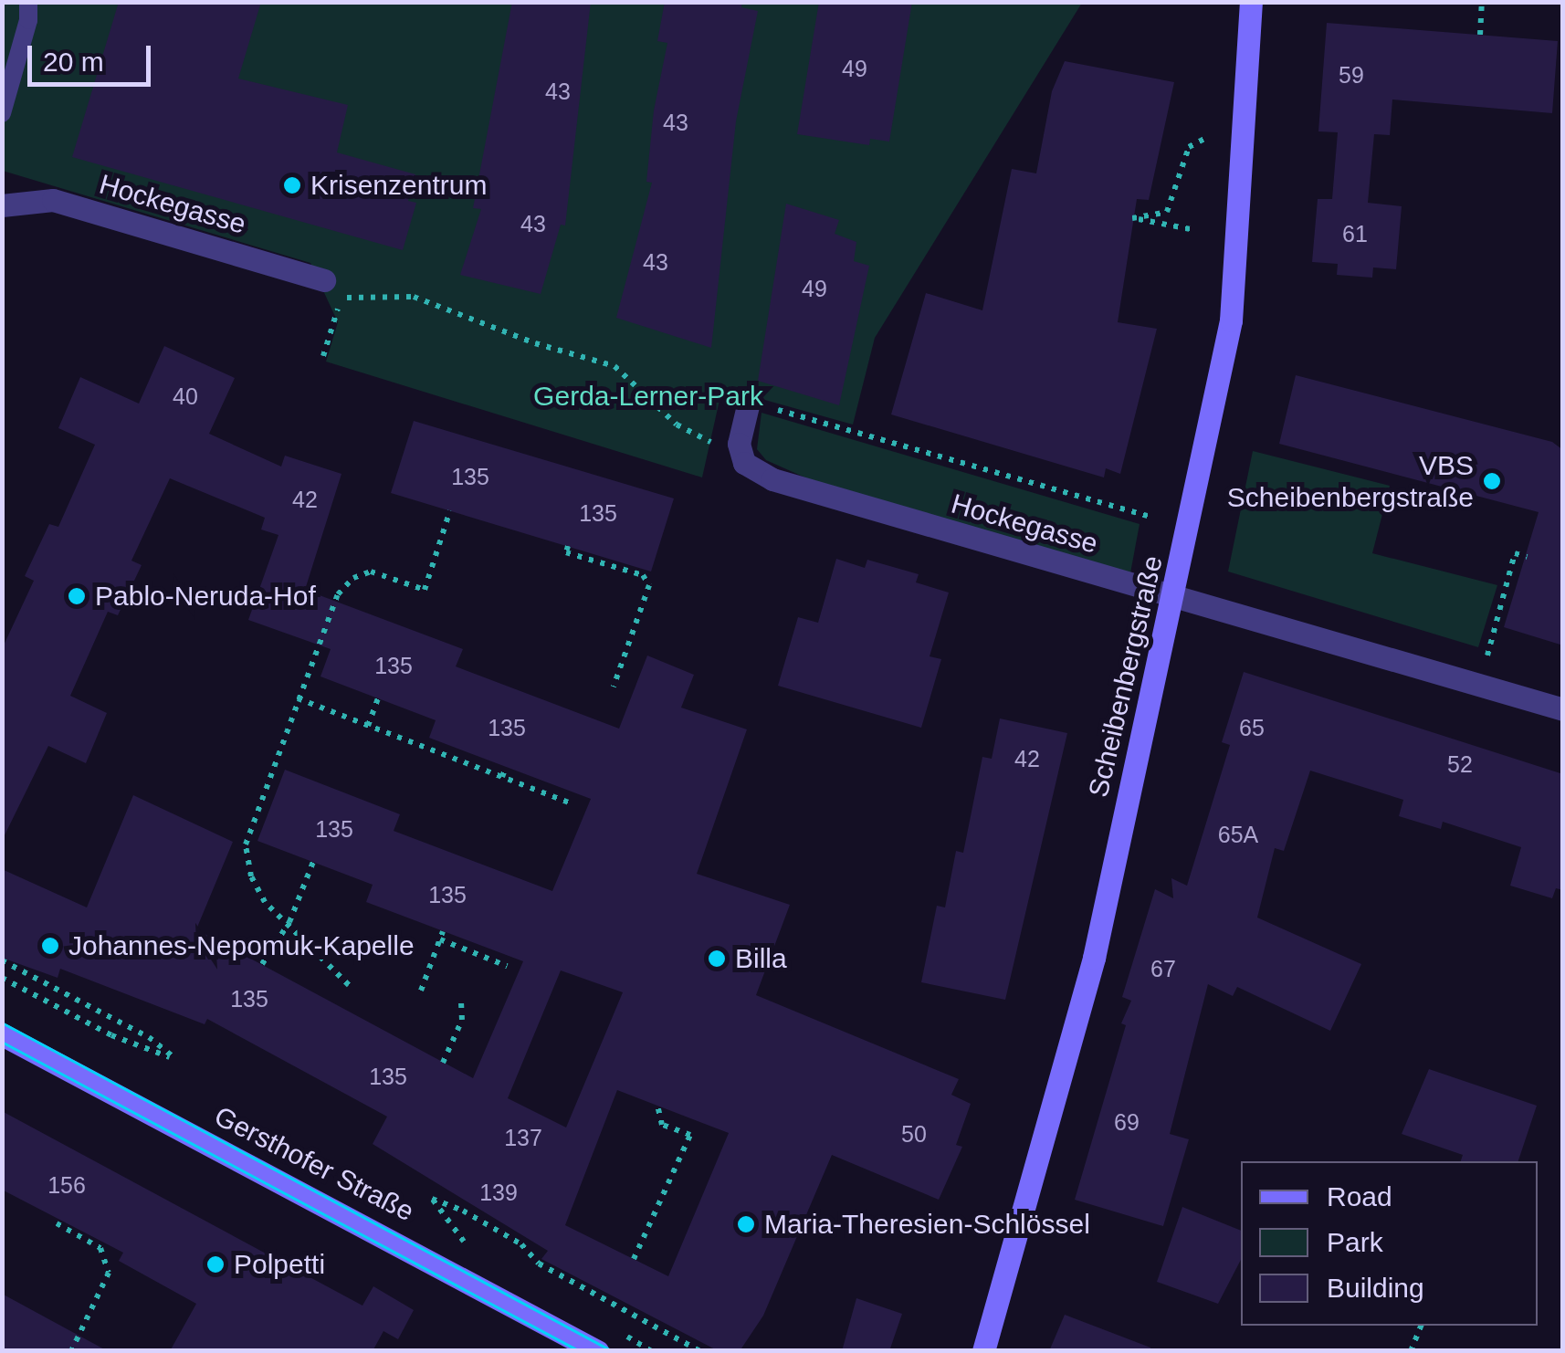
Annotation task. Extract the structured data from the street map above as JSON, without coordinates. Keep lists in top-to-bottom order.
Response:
{
  "streets": {
    "street": ["Hockegasse", "Scheibenbergstraße", "Gersthofer Straße"]
  },
  "crossings": [
    ["Hockegasse", "Scheibenbergstraße"]
  ],
  "parks": ["Gerda-Lerner-Park"],
  "places": [
    "Krisenzentrum",
    "VBS Scheibenbergstraße",
    "Pablo-Neruda-Hof",
    "Johannes-Nepomuk-Kapelle",
    "Billa",
    "Maria-Theresien-Schlössel",
    "Polpetti"
  ],
  "house_numbers": [
    "49",
    "59",
    "43",
    "43",
    "43",
    "61",
    "43",
    "49",
    "40",
    "135",
    "42",
    "135",
    "135",
    "135",
    "65",
    "42",
    "52",
    "135",
    "65A",
    "135",
    "67",
    "135",
    "135",
    "69",
    "50",
    "137",
    "156",
    "139"
  ],
  "legend": ["Road", "Park", "Building"],
  "scale_bar": "20 m"
}
